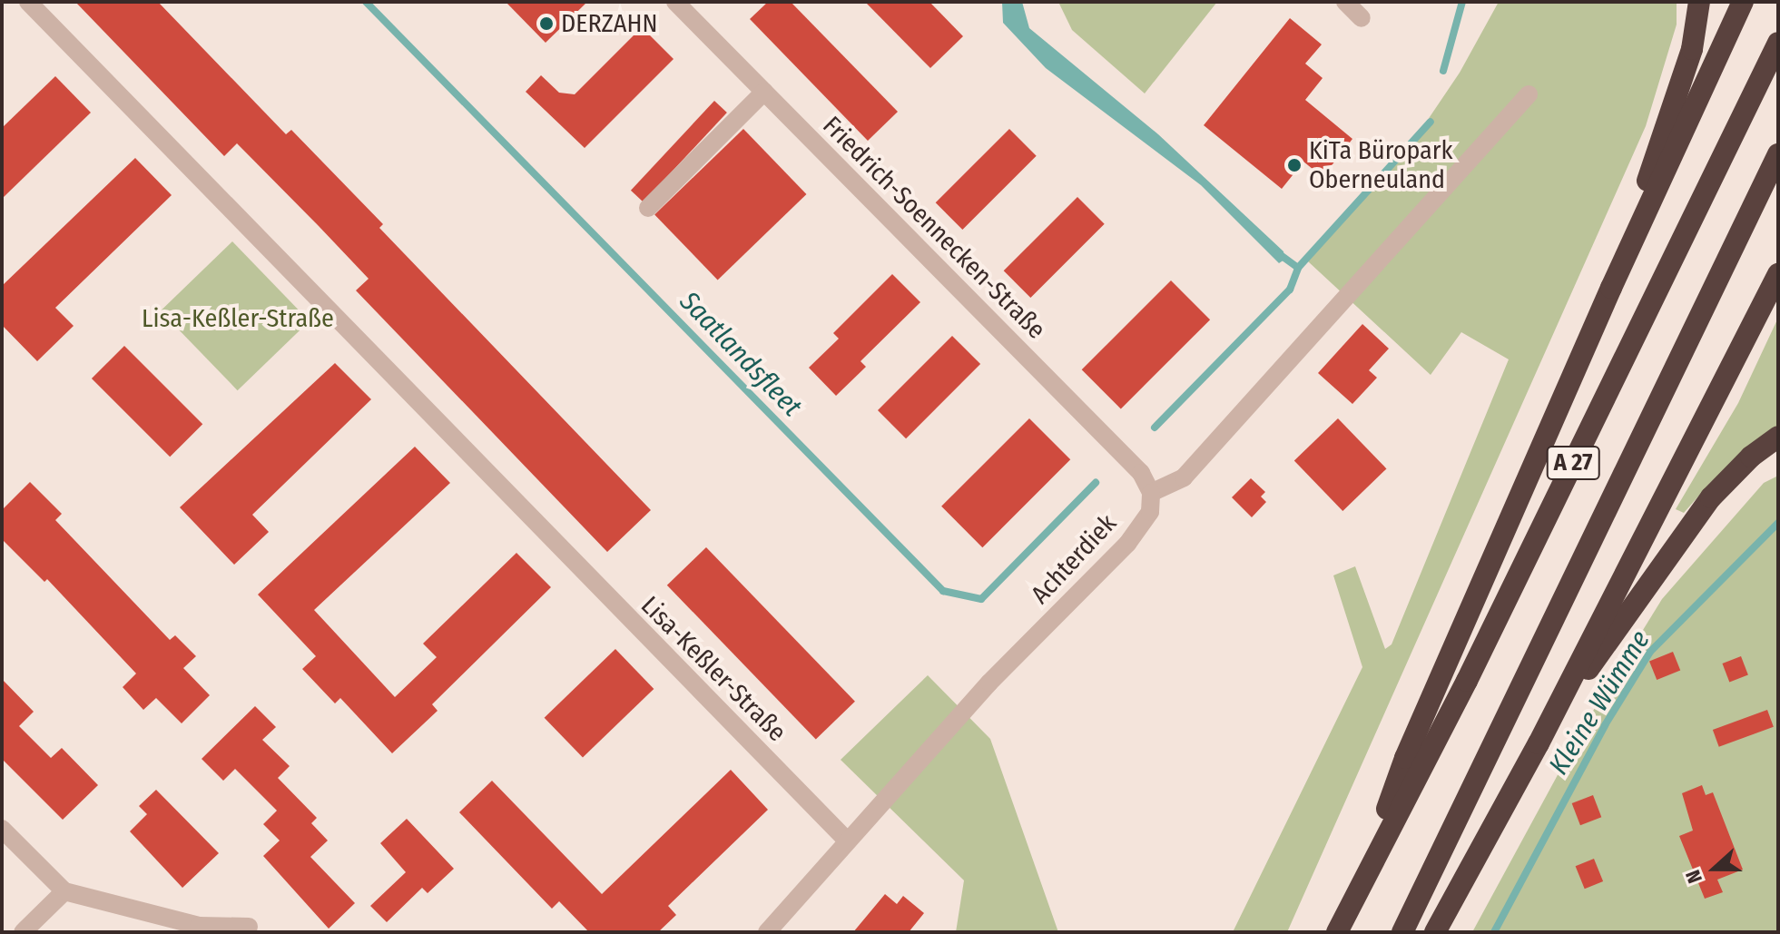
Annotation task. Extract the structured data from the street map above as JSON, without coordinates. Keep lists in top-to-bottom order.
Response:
{
  "streets": {
    "highway": ["A 27"],
    "street": ["Friedrich-Soennecken-Straße", "Achterdiek", "Lisa-Keßler-Straße"]
  },
  "crossings": [
    ["Friedrich-Soennecken-Straße", "Achterdiek"],
    ["Achterdiek", "Lisa-Keßler-Straße"]
  ],
  "water": ["Saatlandsfleet", "Kleine Wümme"],
  "parks": ["Lisa-Keßler-Straße"],
  "places": ["DERZAHN", "KiTa Büropark Oberneuland"],
  "north": "left"
}
